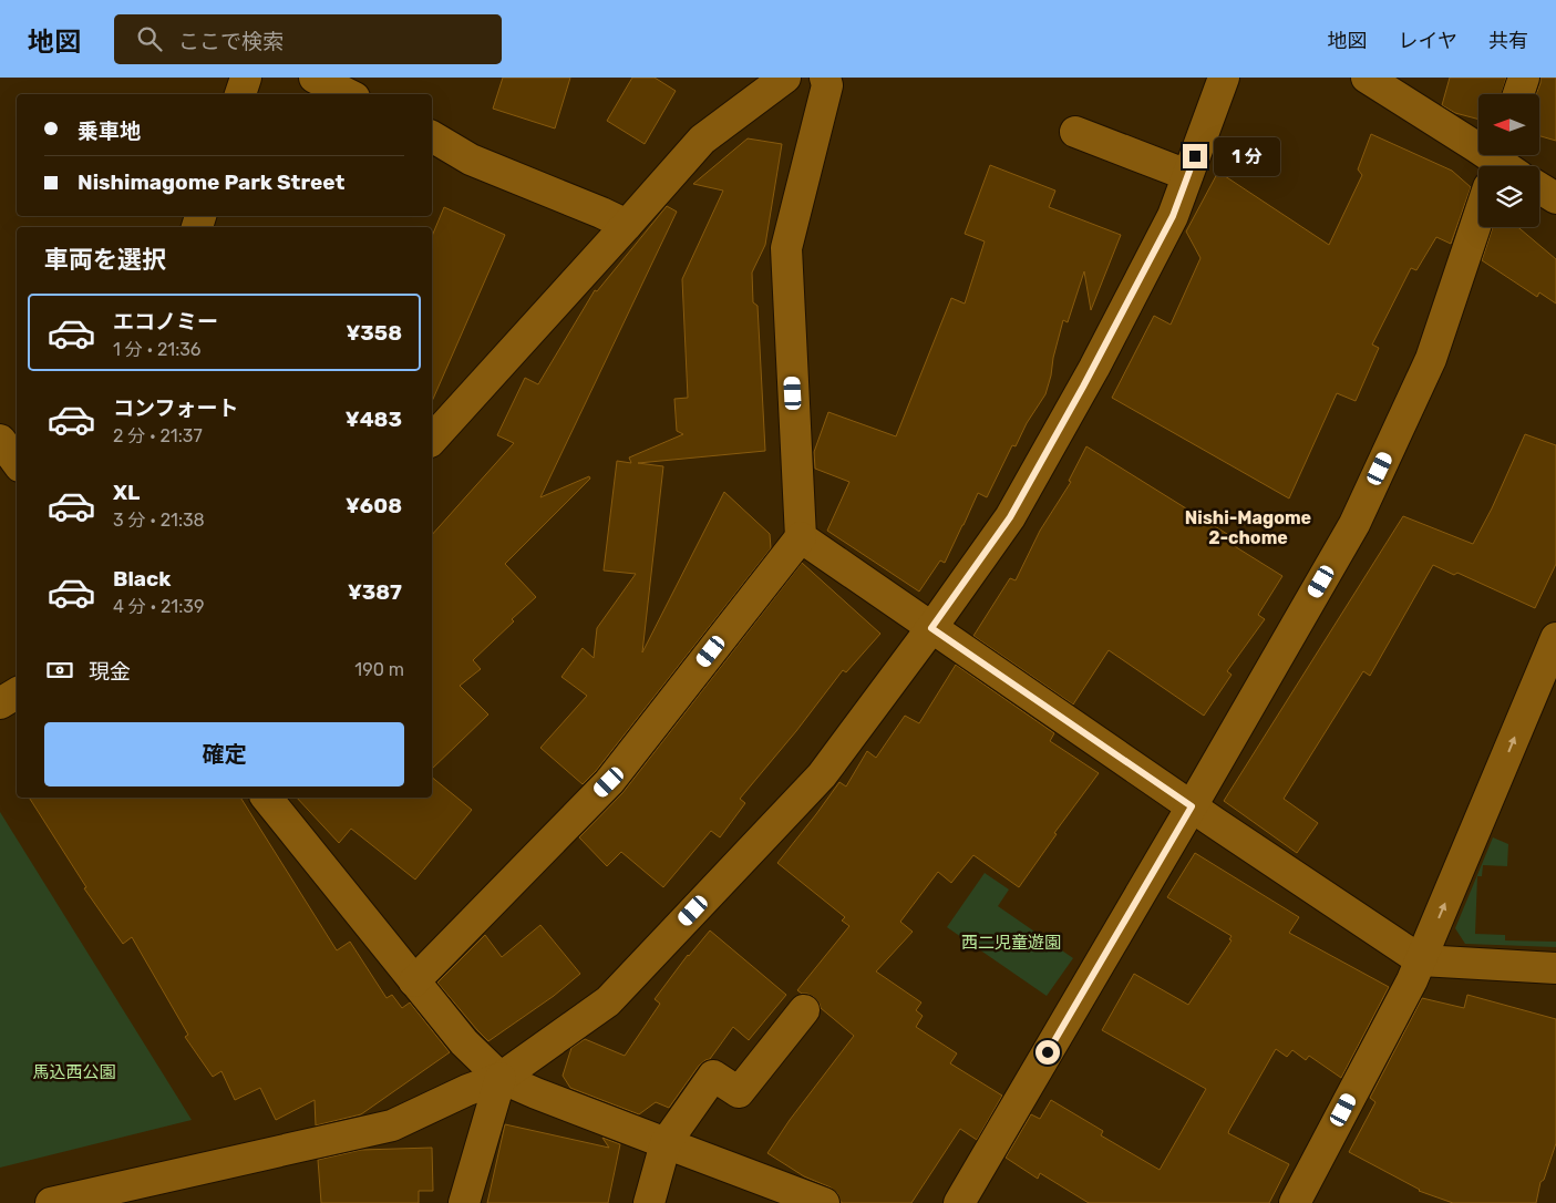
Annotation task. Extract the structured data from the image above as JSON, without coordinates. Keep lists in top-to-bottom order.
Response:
{
  "districts": ["Nishi-Magome 2-chome"],
  "parks": ["西二児童遊園", "馬込西公園"],
  "north": "left",
  "page": {
    "header": "地図",
    "search": "ここで検索",
    "nav": ["地図", "レイヤ", "共有"],
    "banner": ["乗車地", "Nishimagome Park Street"],
    "bubble": "1 分",
    "heading": "車両を選択",
    "list": [
      {
        "name": "エコノミー",
        "note": "1 分 · 21:36",
        "value": "¥358"
      },
      {
        "name": "コンフォート",
        "note": "2 分 · 21:37",
        "value": "¥483"
      },
      {
        "name": "XL",
        "note": "3 分 · 21:38",
        "value": "¥608"
      },
      {
        "name": "Black",
        "note": "4 分 · 21:39",
        "value": "¥387"
      }
    ],
    "pay": ["現金", "190 m"],
    "buttons": "確定"
  }
}
